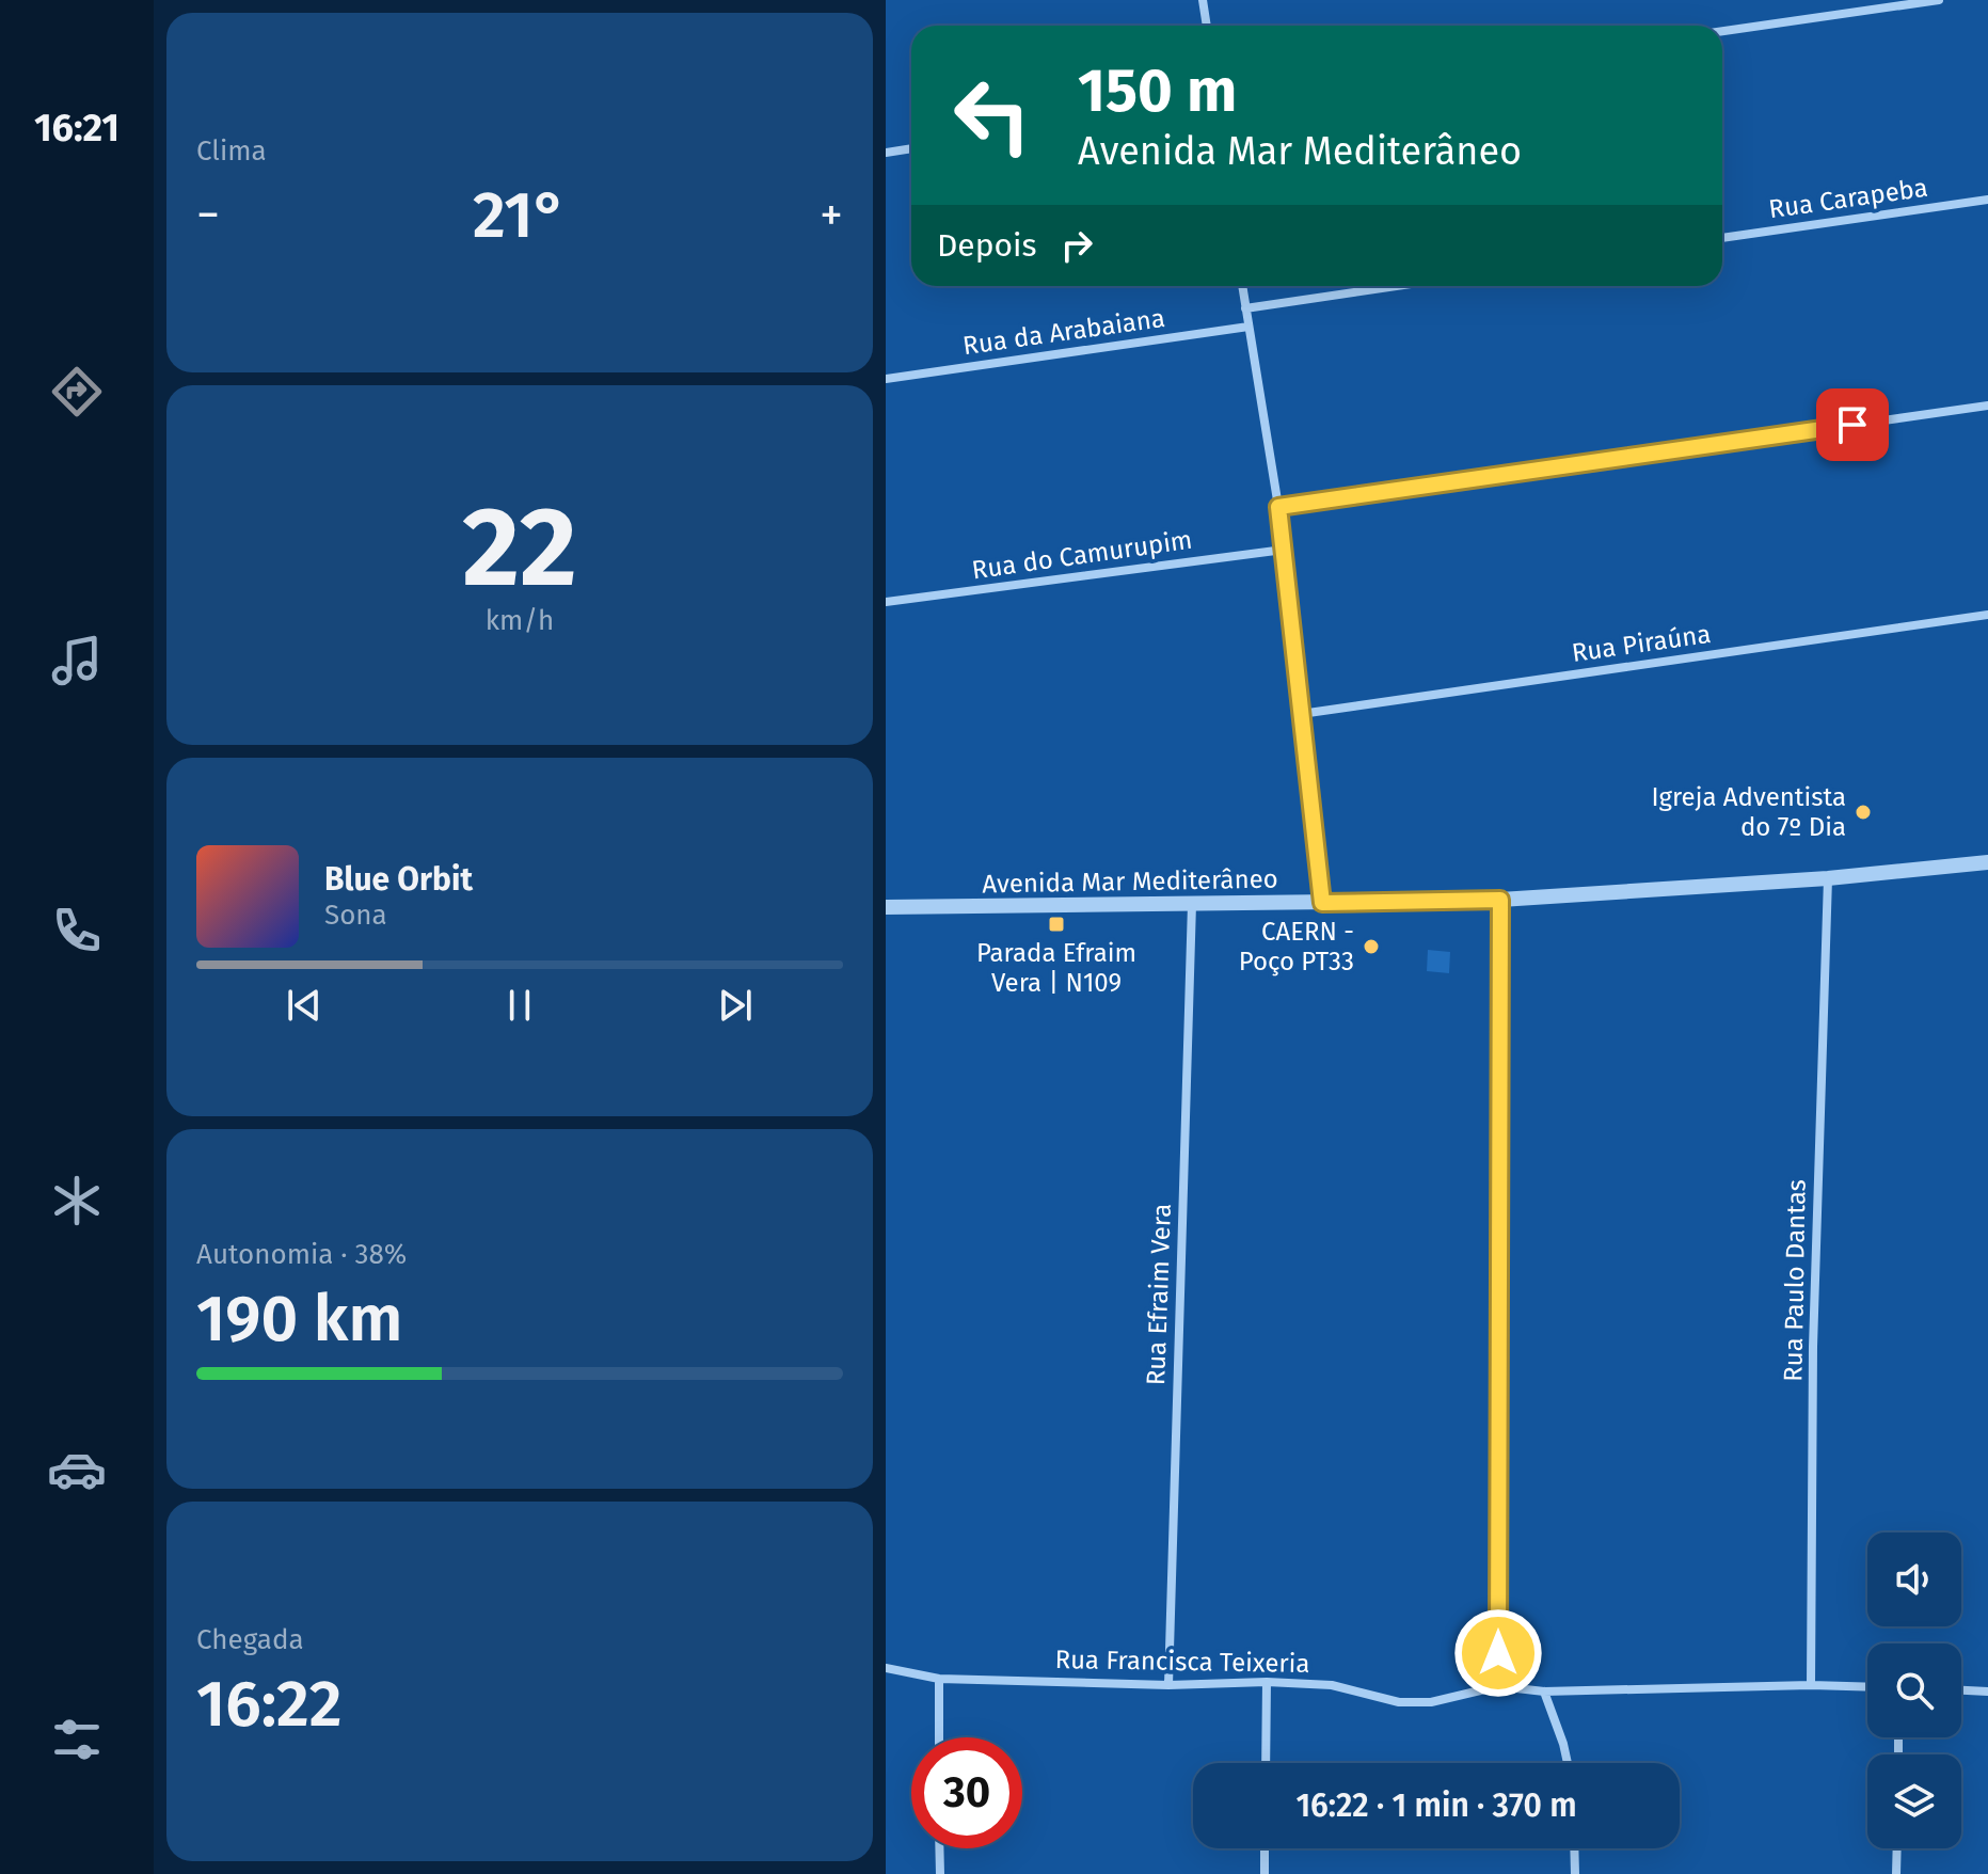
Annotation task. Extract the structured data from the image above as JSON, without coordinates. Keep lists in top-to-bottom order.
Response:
{
  "streets": {
    "street": [
      "Rua Carapeba",
      "Rua da Arabaiana",
      "Rua do Camurupim",
      "Rua Piraúna",
      "Avenida Mar Mediterâneo",
      "Rua Paulo Dantas",
      "Rua Efraim Vera",
      "Rua Francisca Teixeria"
    ]
  },
  "crossings": [
    ["Avenida Mar Mediterâneo", "Rua Paulo Dantas"],
    ["Avenida Mar Mediterâneo", "Rua Efraim Vera"],
    ["Rua Paulo Dantas", "Rua Francisca Teixeria"],
    ["Rua Efraim Vera", "Rua Francisca Teixeria"]
  ],
  "places": {
    "other": ["Igreja Adventista do 7º Dia", "CAERN - Poço PT33"],
    "transit": ["Parada Efraim Vera | N109"]
  },
  "page": {
    "tabs": "16:21",
    "tile": [
      "Clima",
      ["22", "km/h"],
      ["Autonomia · 38%", "190 km"],
      ["Chegada", "16:22"]
    ],
    "turn": ["150 m", "Avenida Mar Mediterâneo"],
    "heat": ["−", "21°", "+"],
    "then": "Depois",
    "song": ["Blue Orbit", "Sona"],
    "limit": "30",
    "trip": "16:22 · 1 min · 370 m"
  }
}
